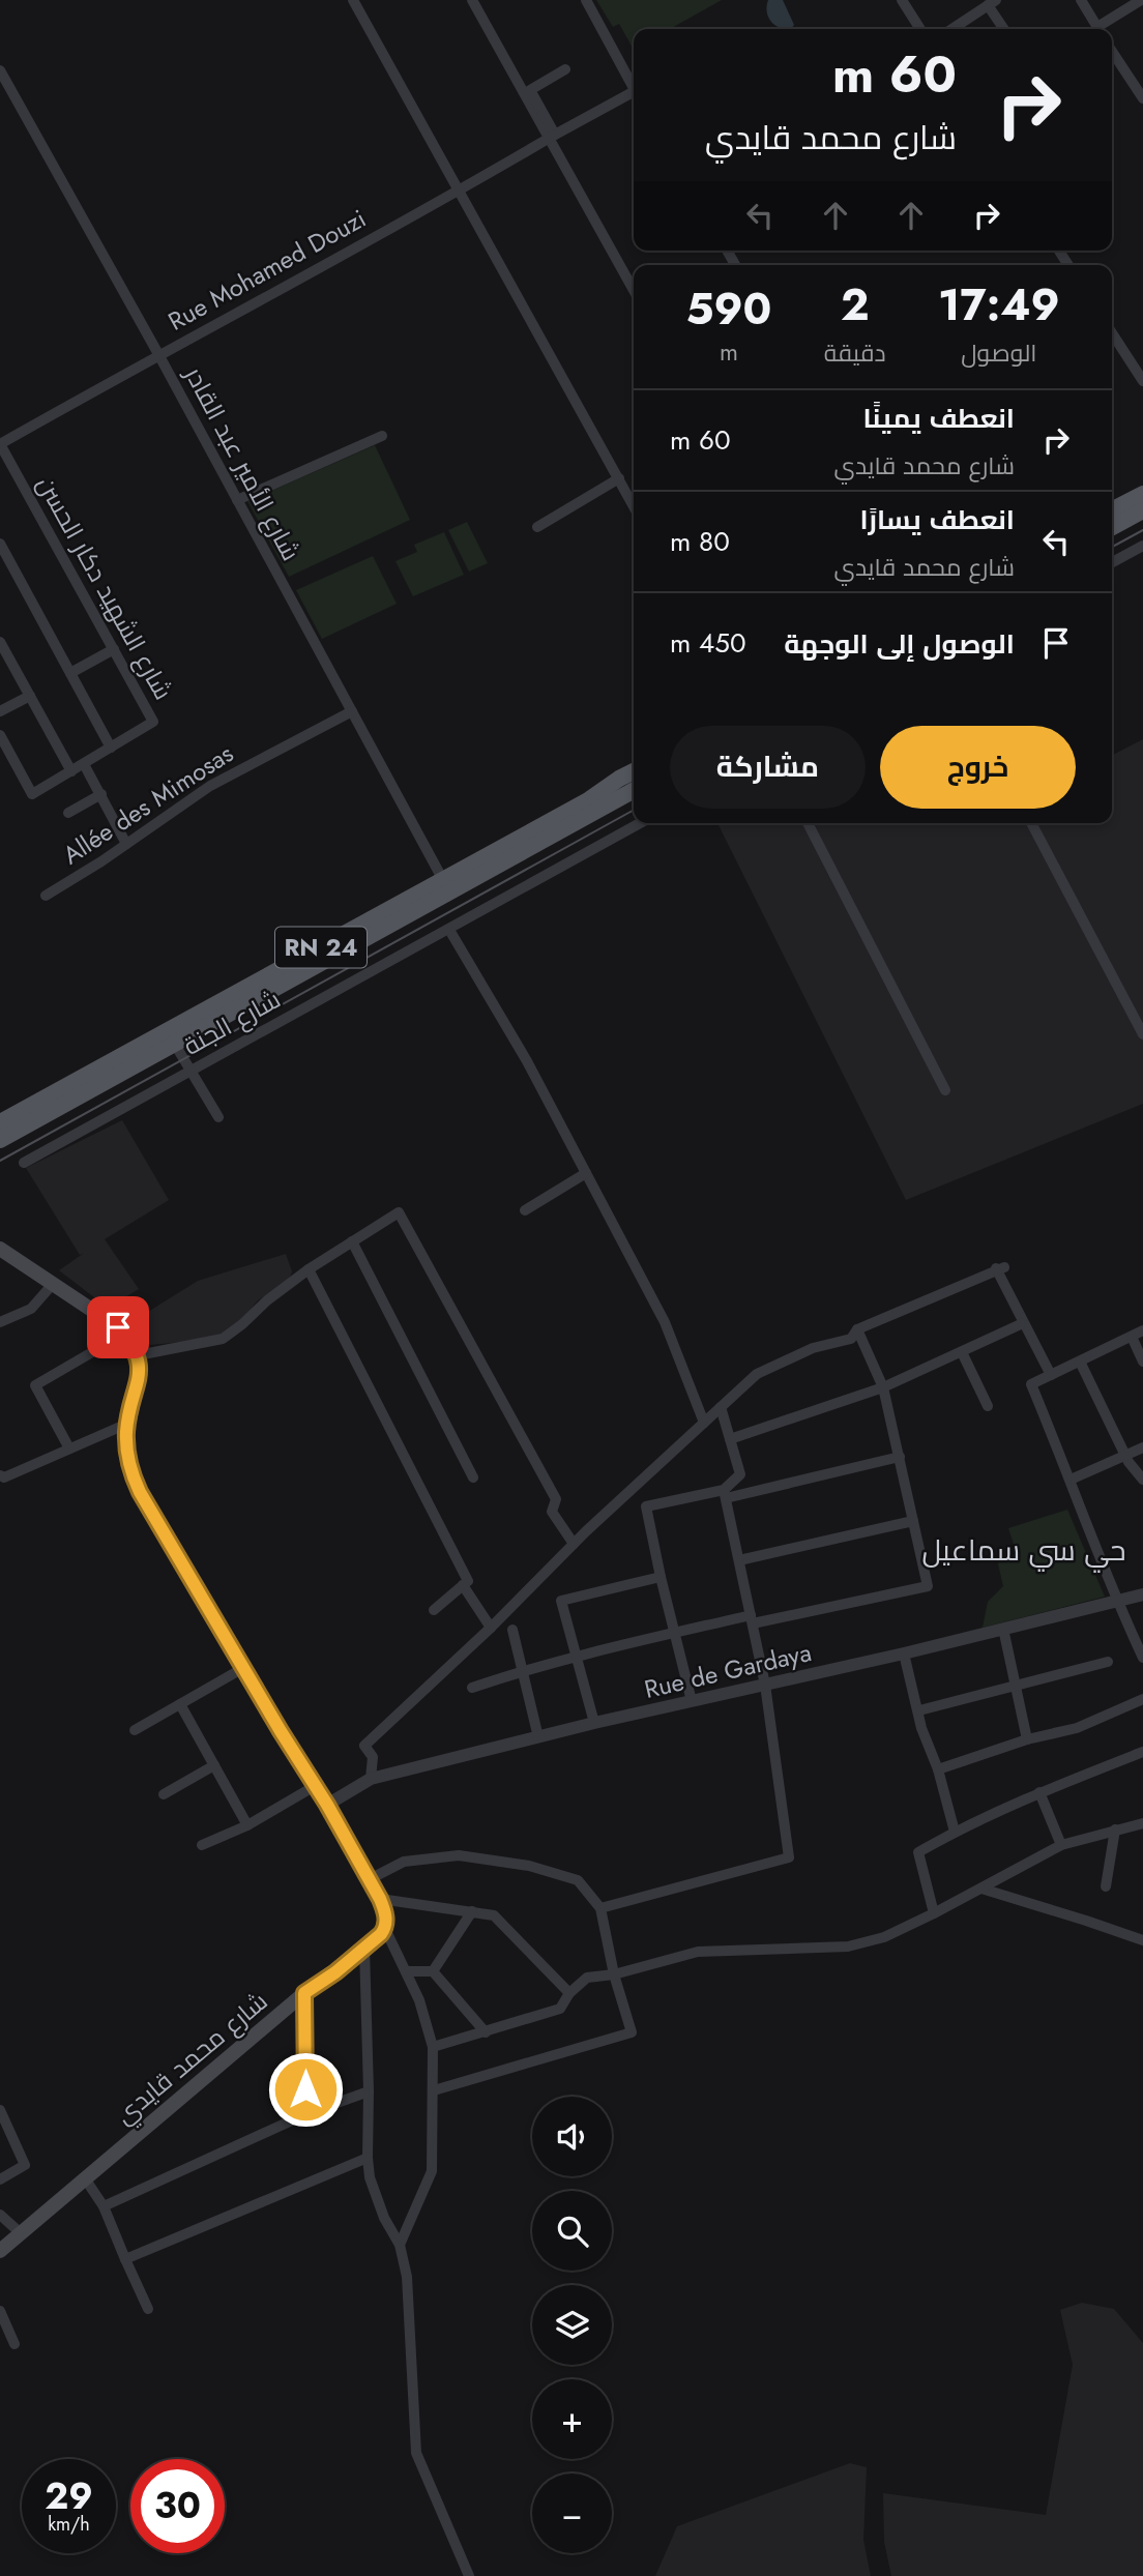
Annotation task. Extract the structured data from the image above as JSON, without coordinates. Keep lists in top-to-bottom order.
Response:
{
  "streets": {
    "main road": ["RN 24", "شارع محمد قايدي"],
    "street": [
      "Rue Mohamed Douzi",
      "شارع الأمير عبد القادر",
      "شارع الشهيد دكار الحسن",
      "Allée des Mimosas",
      "شارع الجنة",
      "Rue de Gardaya"
    ]
  },
  "crossings": [
    ["Rue Mohamed Douzi", "شارع الأمير عبد القادر"],
    ["Rue Mohamed Douzi", "شارع الشهيد دكار الحسن"],
    ["شارع الأمير عبد القادر", "Allée des Mimosas"],
    ["شارع الأمير عبد القادر", "RN 24"]
  ],
  "districts": ["حي سي سماعيل"],
  "page": {
    "turn": ["60 m", "شارع محمد قايدي"],
    "eta": [
      "17:49",
      "الوصول",
      "2",
      "دقيقة",
      "590",
      "m"
    ],
    "list": [
      {
        "name": "انعطف يمينًا",
        "note": "شارع محمد قايدي",
        "value": "60 m"
      },
      {
        "name": "انعطف يسارًا",
        "note": "شارع محمد قايدي",
        "value": "80 m"
      },
      {
        "name": "الوصول إلى الوجهة",
        "value": "450 m"
      }
    ],
    "buttons": ["خروج", "مشاركة"],
    "map_buttons": ["+", "−"],
    "speed": "29 km/h",
    "limit": "30"
  }
}
